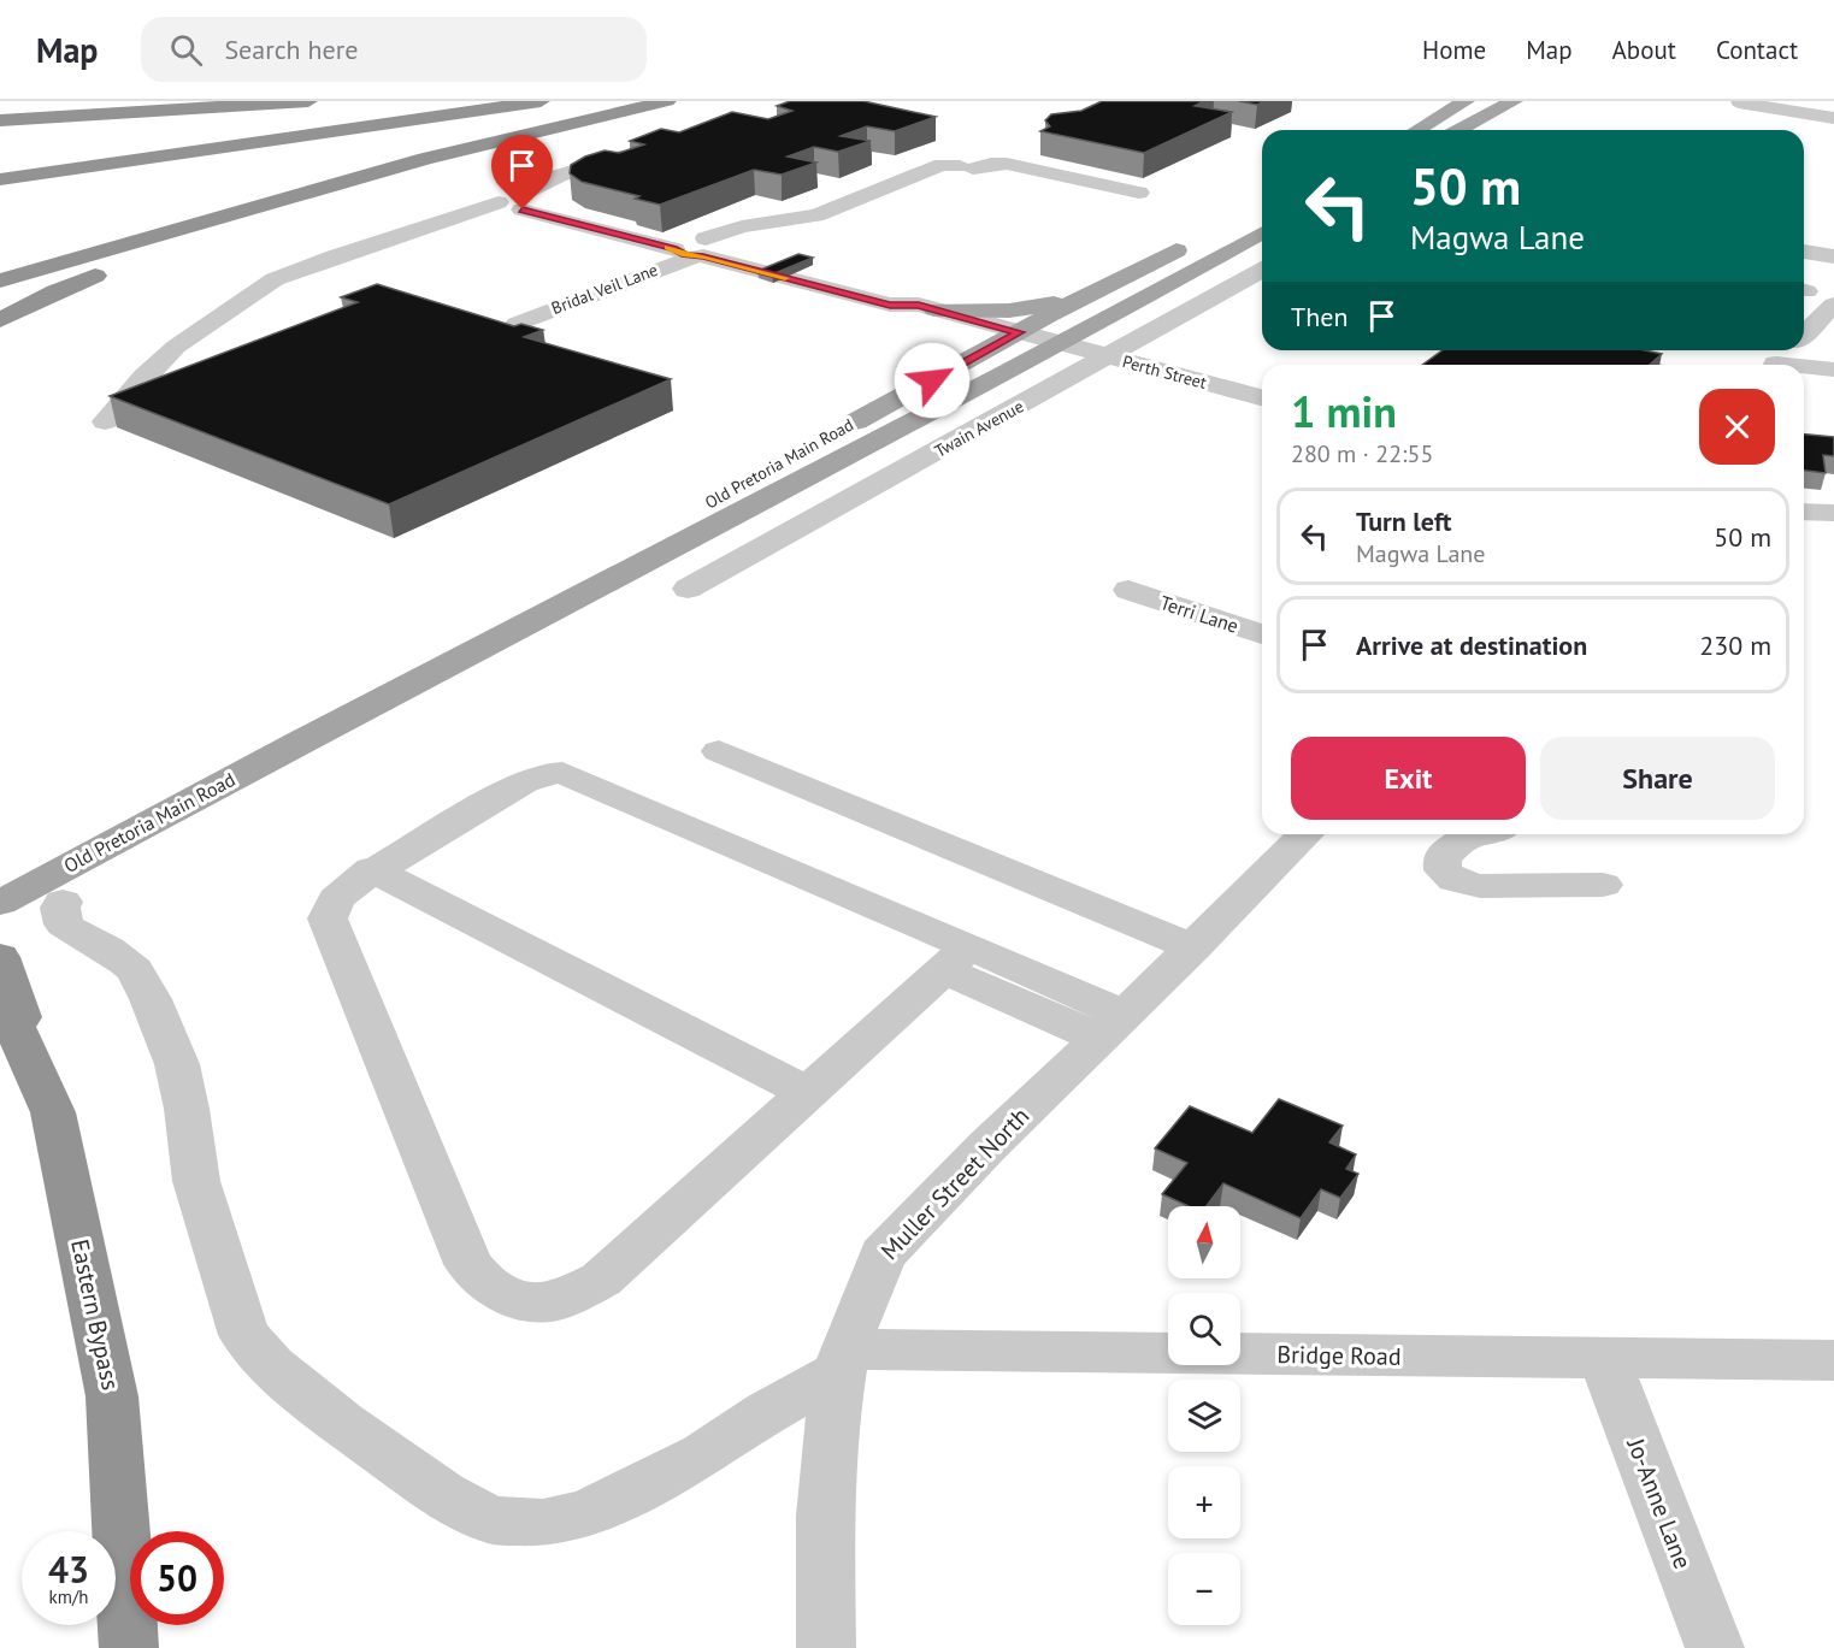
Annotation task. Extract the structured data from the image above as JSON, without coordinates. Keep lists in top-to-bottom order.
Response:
{
  "streets": {
    "highway": ["Eastern Bypass"],
    "main road": ["Old Pretoria Main Road"],
    "street": [
      "Bridal Veil Lane",
      "Perth Street",
      "Twain Avenue",
      "Terri Lane",
      "Muller Street North",
      "Bridge Road",
      "Jo-Anne Lane"
    ]
  },
  "crossings": [
    ["Bridal Veil Lane", "Perth Street"],
    ["Perth Street", "Twain Avenue"],
    ["Perth Street", "Old Pretoria Main Road"],
    ["Muller Street North", "Bridge Road"],
    ["Bridge Road", "Jo-Anne Lane"]
  ],
  "north": "top",
  "page": {
    "header": "Map",
    "search": "Search here",
    "nav": [
      "Home",
      "Map",
      "About",
      "Contact"
    ],
    "turn": ["50 m", "Magwa Lane"],
    "then": "Then",
    "heading": ["1 min", "280 m · 22:55"],
    "list": [
      {
        "name": "Turn left",
        "note": "Magwa Lane",
        "value": "50 m"
      },
      {
        "name": "Arrive at destination",
        "value": "230 m"
      }
    ],
    "buttons": ["Exit", "Share"],
    "map_buttons": ["+", "−"],
    "speed": "43 km/h",
    "limit": "50"
  }
}
